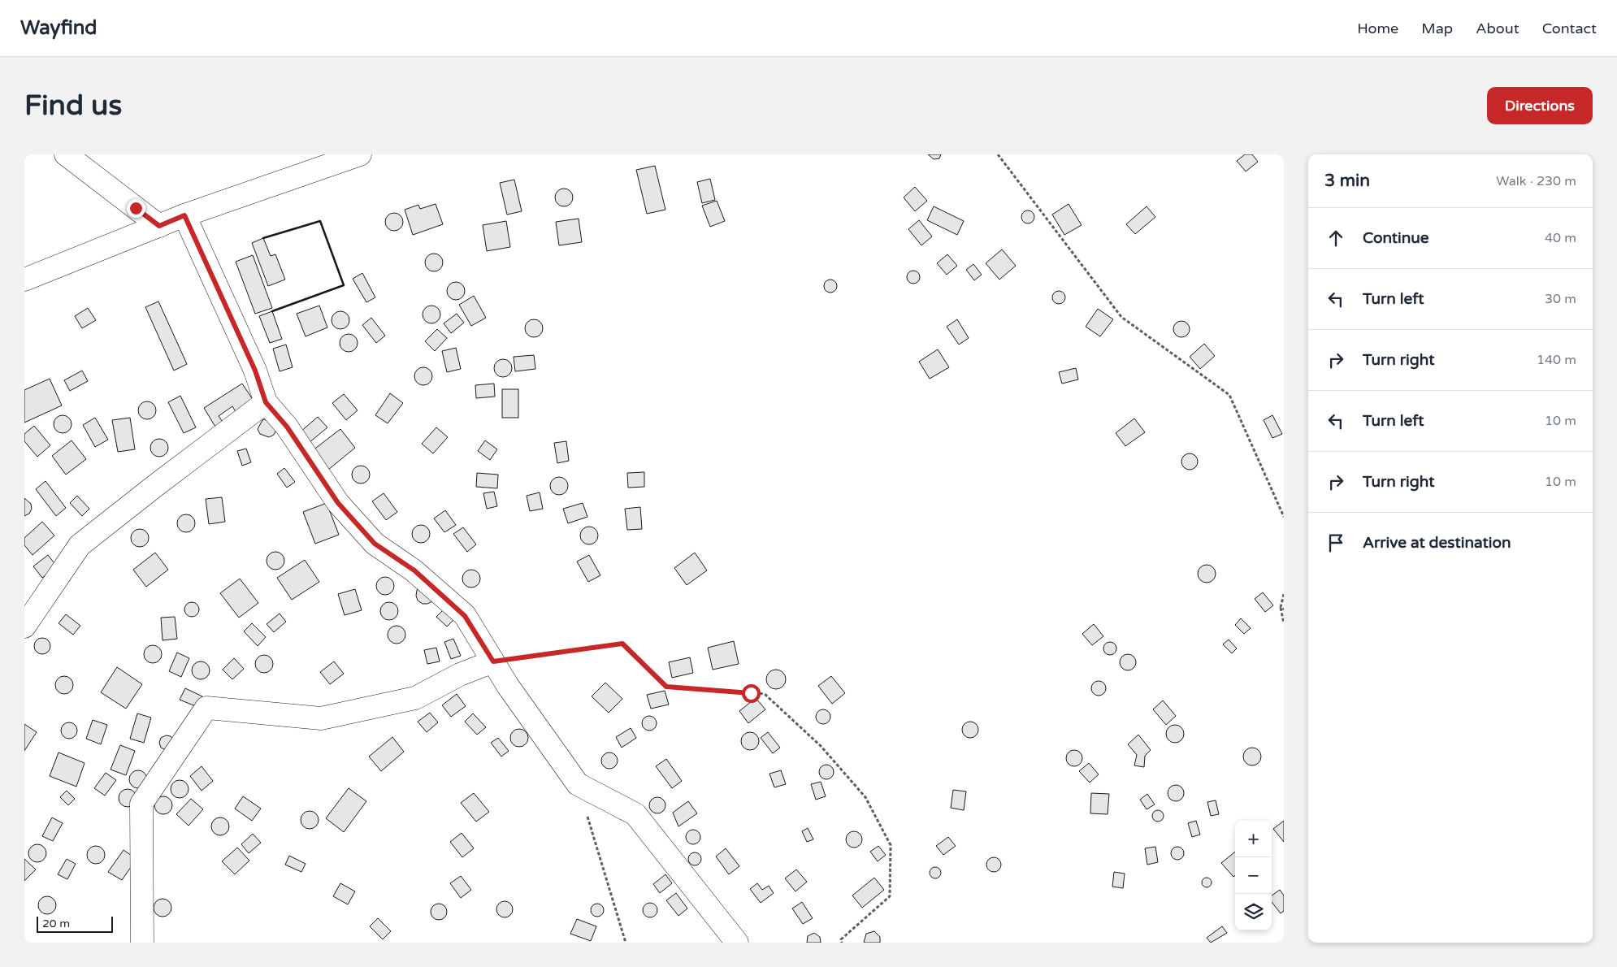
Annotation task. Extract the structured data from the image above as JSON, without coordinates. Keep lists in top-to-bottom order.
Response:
{
  "scale_bar": "20 m",
  "page": {
    "header": "Wayfind",
    "nav": [
      "Home",
      "Map",
      "About",
      "Contact"
    ],
    "buttons": "Directions",
    "title": "Find us",
    "heading": ["3 min", "Walk · 230 m"],
    "list": [
      ["Continue", "40 m"],
      ["Turn left", "30 m"],
      ["Turn right", "140 m"],
      ["Turn left", "10 m"],
      ["Turn right", "10 m"],
      "Arrive at destination"
    ],
    "map_buttons": ["+", "−"],
    "scale": "20 m"
  }
}
